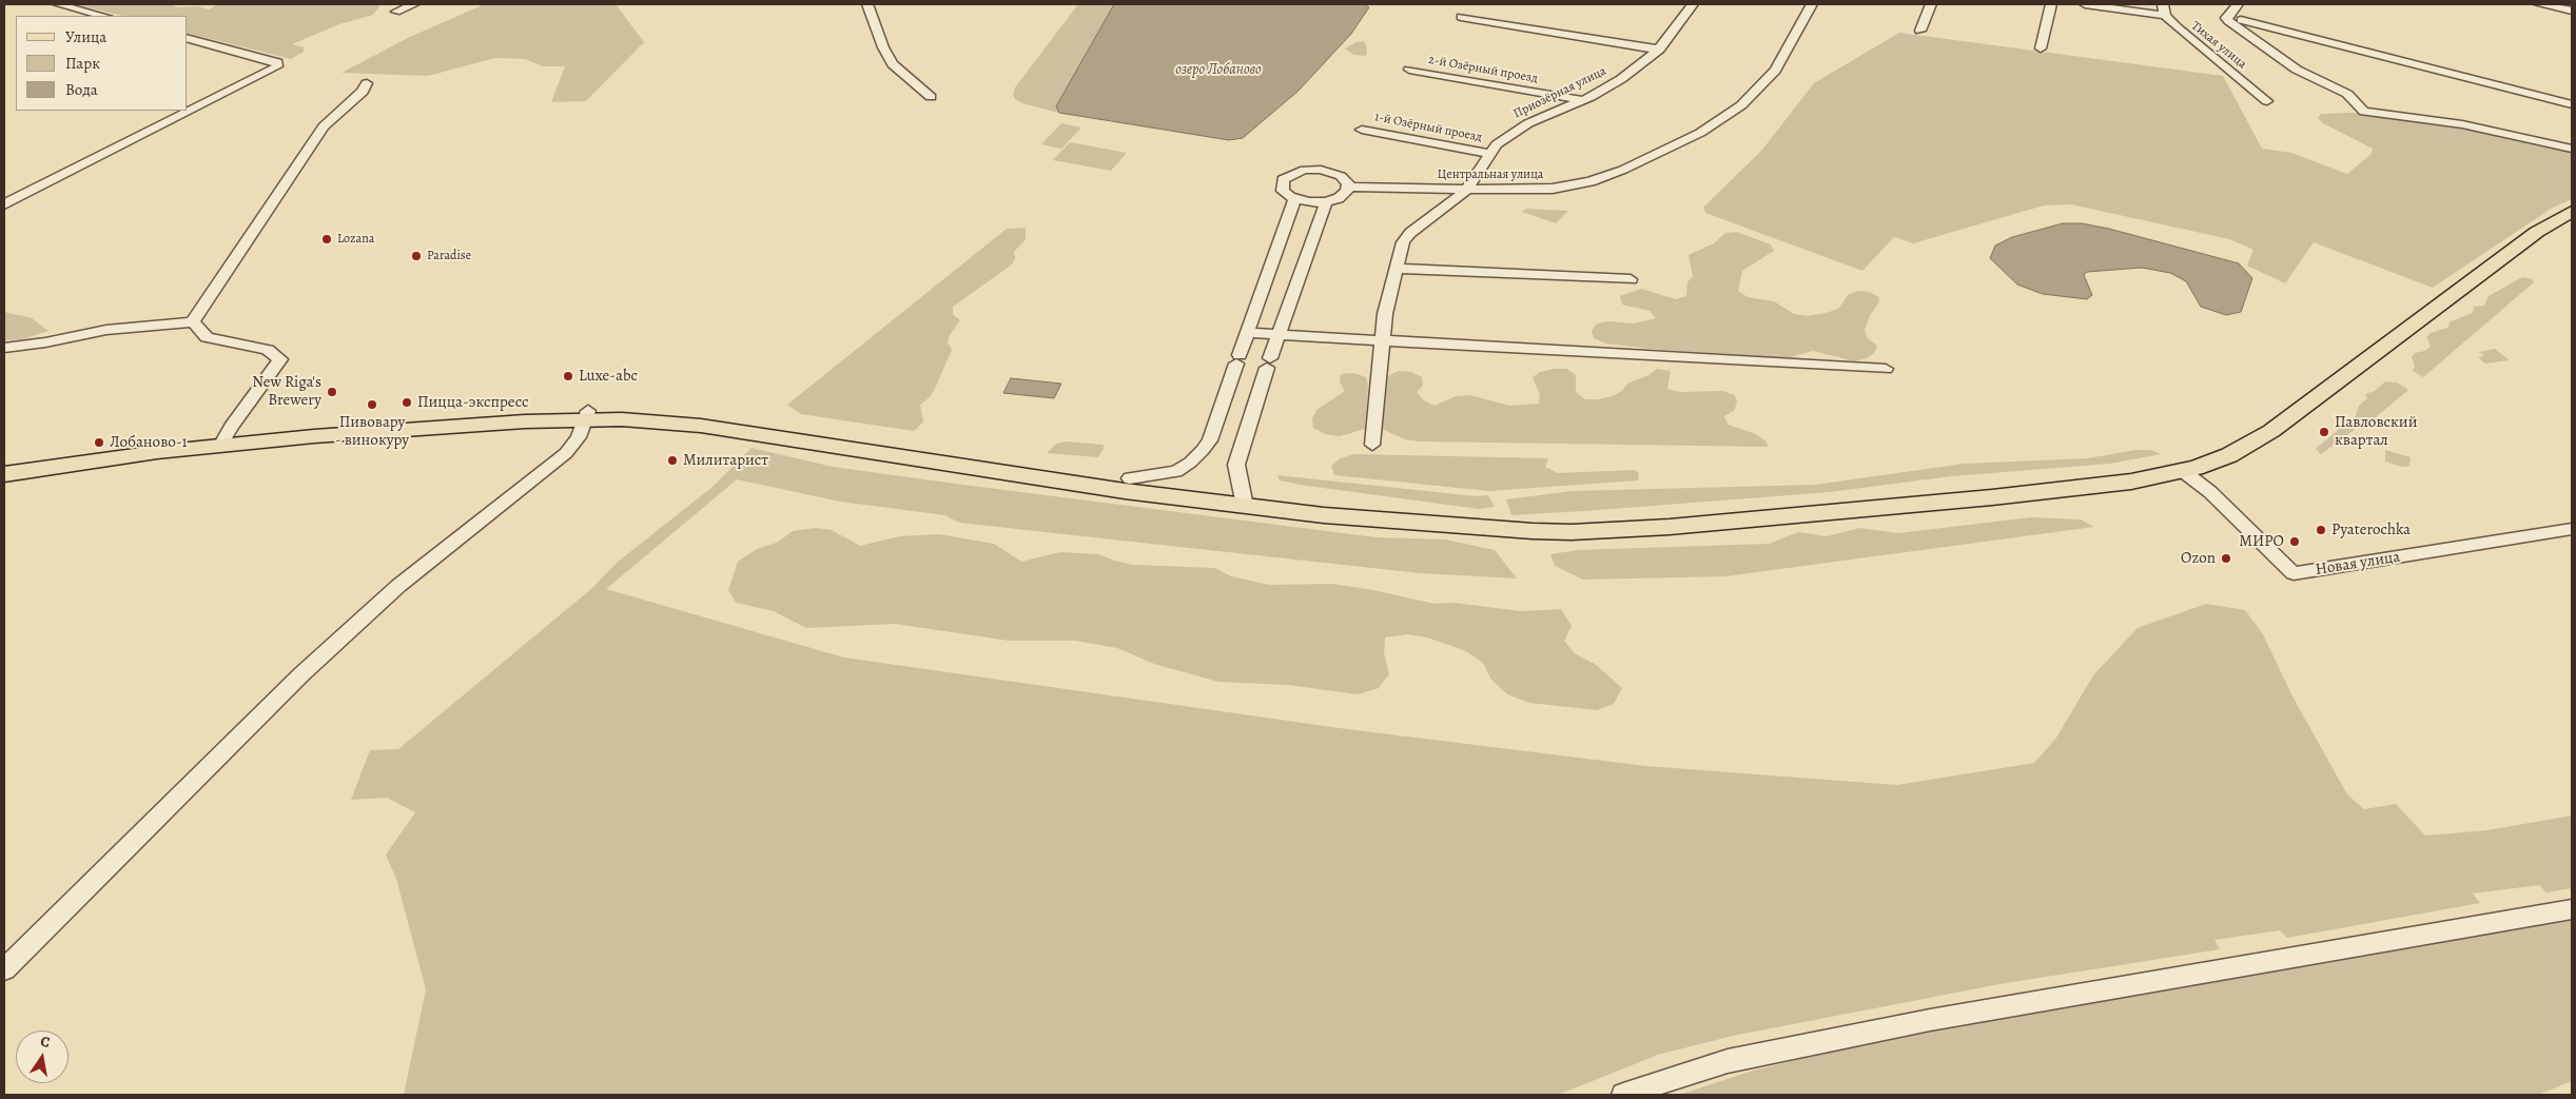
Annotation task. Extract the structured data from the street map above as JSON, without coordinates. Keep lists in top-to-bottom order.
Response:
{
  "streets": {
    "street": [
      "Тихая улица",
      "2-й Озёрный проезд",
      "Приозёрная улица",
      "1-й Озёрный проезд",
      "Центральная улица",
      "Новая улица"
    ]
  },
  "crossings": [
    ["2-й Озёрный проезд", "Приозёрная улица"],
    ["Приозёрная улица", "1-й Озёрный проезд"],
    ["Приозёрная улица", "Центральная улица"]
  ],
  "water": ["озеро Лобаново"],
  "places": [
    "Lozana",
    "Paradise",
    "Luxe-abc",
    "New Riga's Brewery",
    "Пицца-экспресс",
    "Пивовару - винокуру",
    "Павловский квартал",
    "Лобаново-1",
    "Милитарист",
    "Pyaterochka",
    "МИРО",
    "Ozon"
  ],
  "legend": ["Улица", "Парк", "Вода"],
  "north": "top"
}
